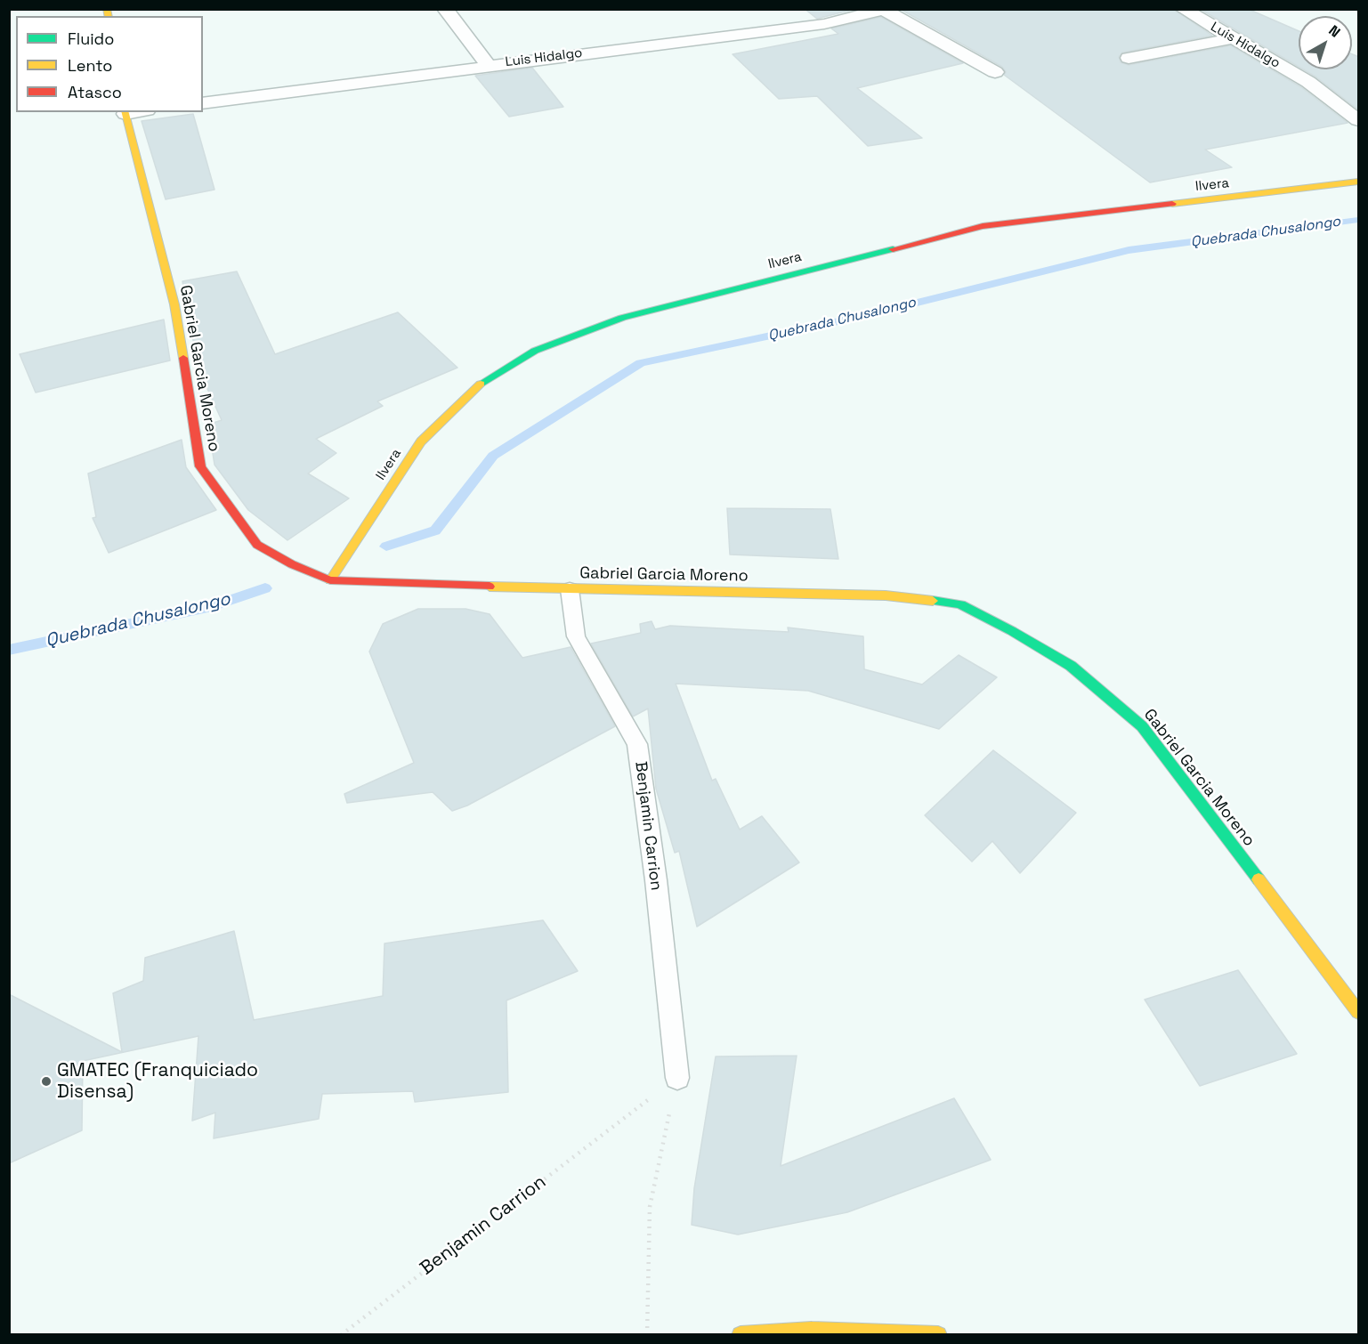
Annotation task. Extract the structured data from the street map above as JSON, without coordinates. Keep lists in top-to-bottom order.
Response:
{
  "streets": {
    "main road": ["Ilvera", "Gabriel Garcia Moreno"],
    "street": ["Luis Hidalgo"],
    "lane": ["Benjamin Carrion"]
  },
  "crossings": [
    ["Ilvera", "Gabriel Garcia Moreno"],
    ["Gabriel Garcia Moreno", "Benjamin Carrion"]
  ],
  "water": ["Quebrada Chusalongo"],
  "places": ["GMATEC (Franquiciado Disensa)"],
  "legend": ["Fluido", "Lento", "Atasco"],
  "north": "top right"
}
